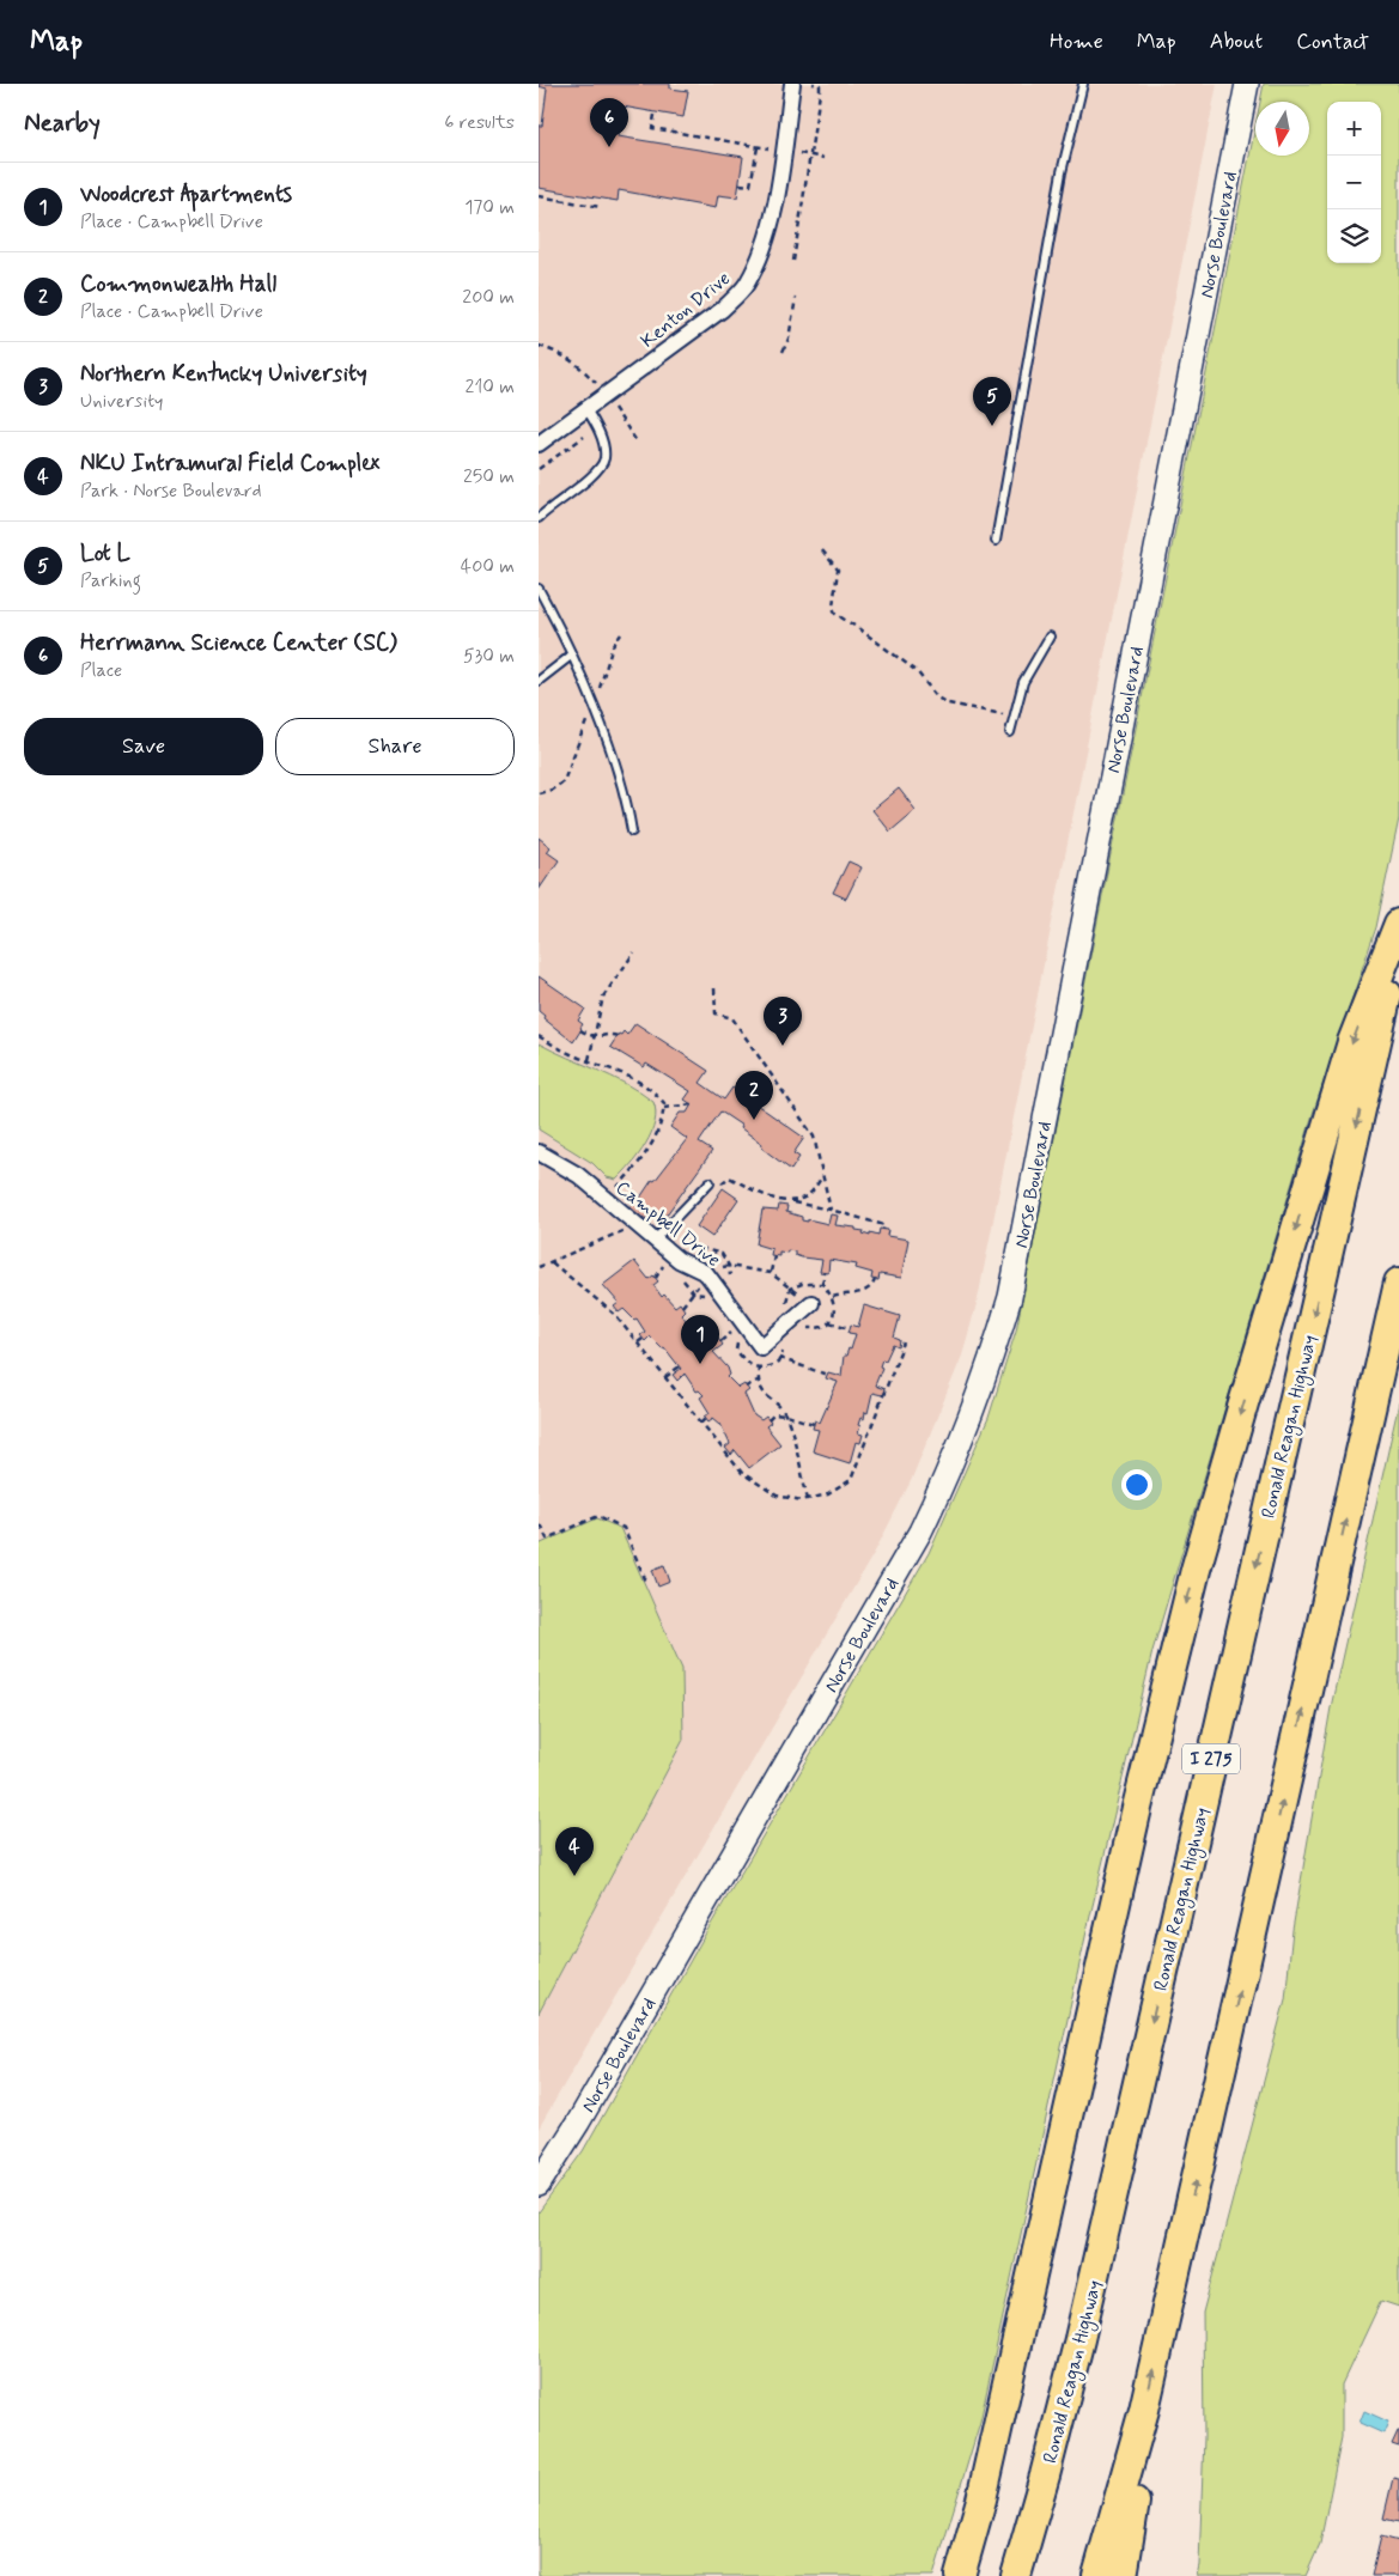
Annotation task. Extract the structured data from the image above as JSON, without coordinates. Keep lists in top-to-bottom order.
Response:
{
  "streets": {
    "highway": ["Ronald Reagan Highway", "I 275"],
    "street": ["Norse Boulevard", "Kenton Drive", "Campbell Drive"]
  },
  "north": "bottom",
  "page": {
    "header": "Map",
    "nav": [
      "Home",
      "Map",
      "About",
      "Contact"
    ],
    "heading": ["Nearby", "6 results"],
    "pins": [
      "6",
      "5",
      "3",
      "2",
      "1",
      "4"
    ],
    "map_buttons": ["+", "−"],
    "list": [
      {
        "mark": "1",
        "name": "Woodcrest Apartments",
        "note": "Place · Campbell Drive",
        "value": "170 m"
      },
      {
        "mark": "2",
        "name": "Commonwealth Hall",
        "note": "Place · Campbell Drive",
        "value": "200 m"
      },
      {
        "mark": "3",
        "name": "Northern Kentucky University",
        "note": "University",
        "value": "210 m"
      },
      {
        "mark": "4",
        "name": "NKU Intramural Field Complex",
        "note": "Park · Norse Boulevard",
        "value": "250 m"
      },
      {
        "mark": "5",
        "name": "Lot L",
        "note": "Parking",
        "value": "400 m"
      },
      {
        "mark": "6",
        "name": "Herrmann Science Center (SC)",
        "note": "Place",
        "value": "530 m"
      }
    ],
    "buttons": ["Save", "Share"]
  }
}
